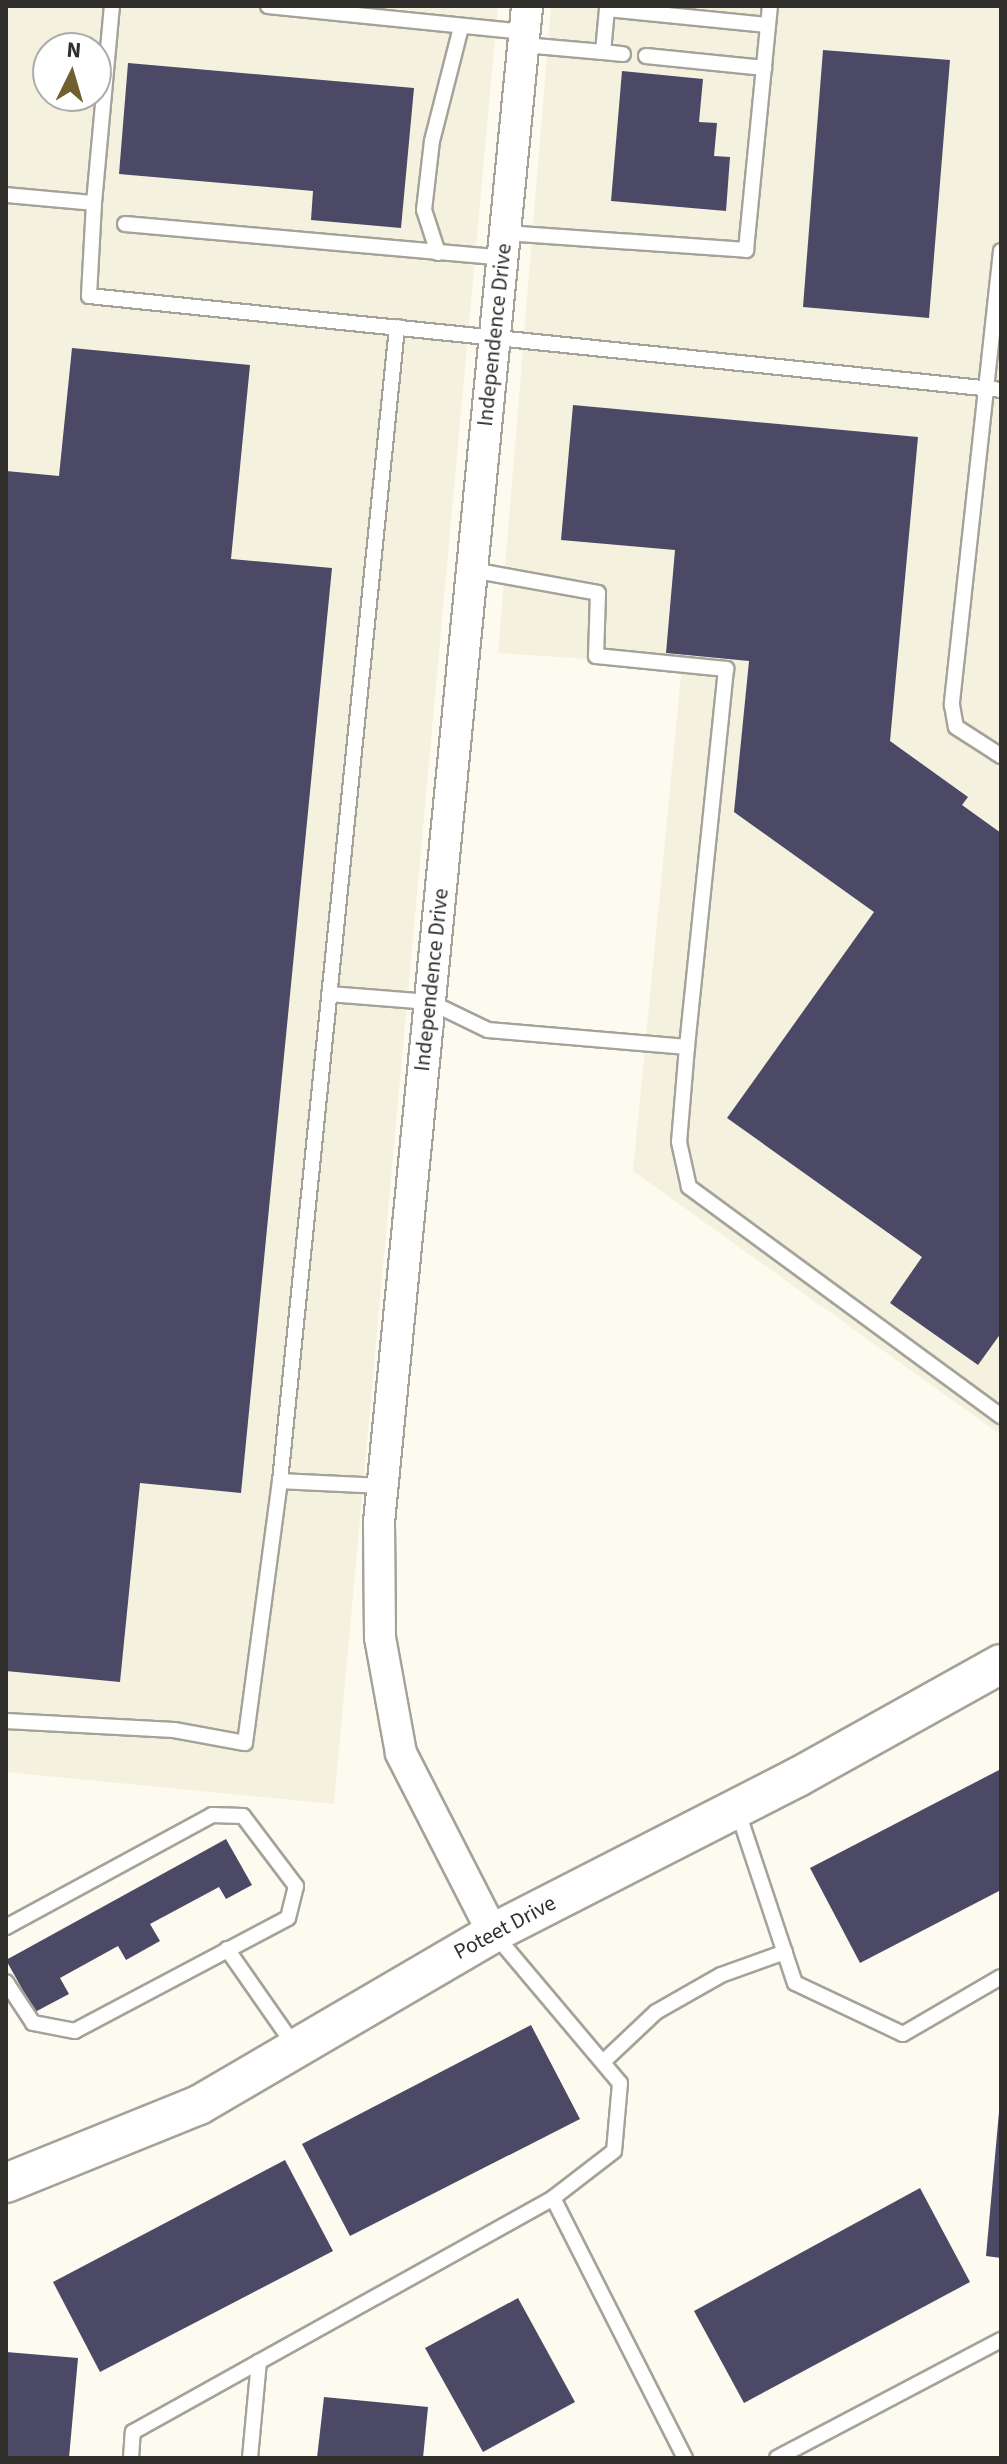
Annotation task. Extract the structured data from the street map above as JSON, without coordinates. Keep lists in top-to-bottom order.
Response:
{
  "streets": {
    "street": ["Independence Drive", "Poteet Drive"]
  },
  "crossings": [
    ["Independence Drive", "Poteet Drive"]
  ],
  "north": "top"
}
